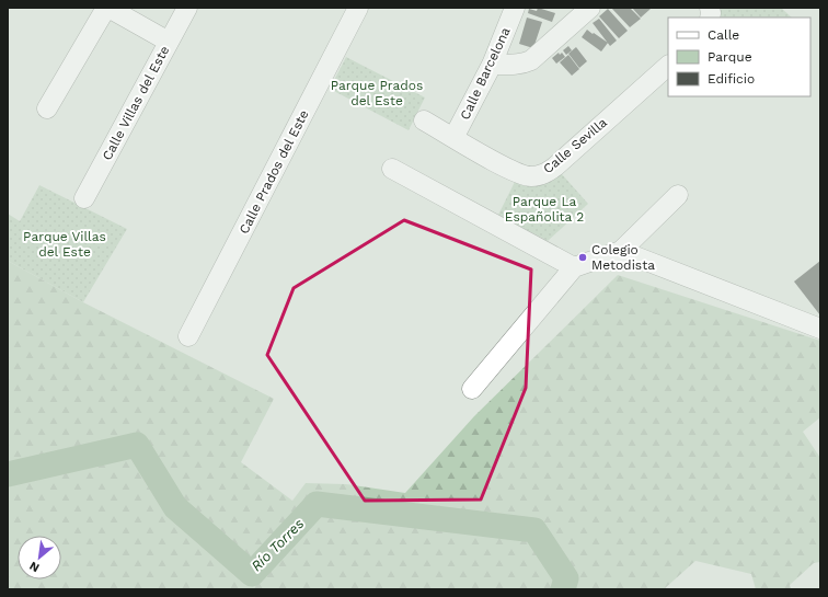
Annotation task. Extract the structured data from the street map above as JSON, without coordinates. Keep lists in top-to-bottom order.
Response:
{
  "streets": {
    "street": [
      "Calle Barcelona",
      "Calle Villas del Este",
      "Calle Sevilla",
      "Calle Prados del Este"
    ]
  },
  "crossings": [
    ["Calle Barcelona", "Calle Sevilla"]
  ],
  "water": ["Río Torres"],
  "parks": ["Parque Prados del Este", "Parque La Españolita 2", "Parque Villas del Este"],
  "places": ["Colegio Metodista"],
  "legend": ["Calle", "Parque", "Edificio"],
  "north": "bottom left"
}
